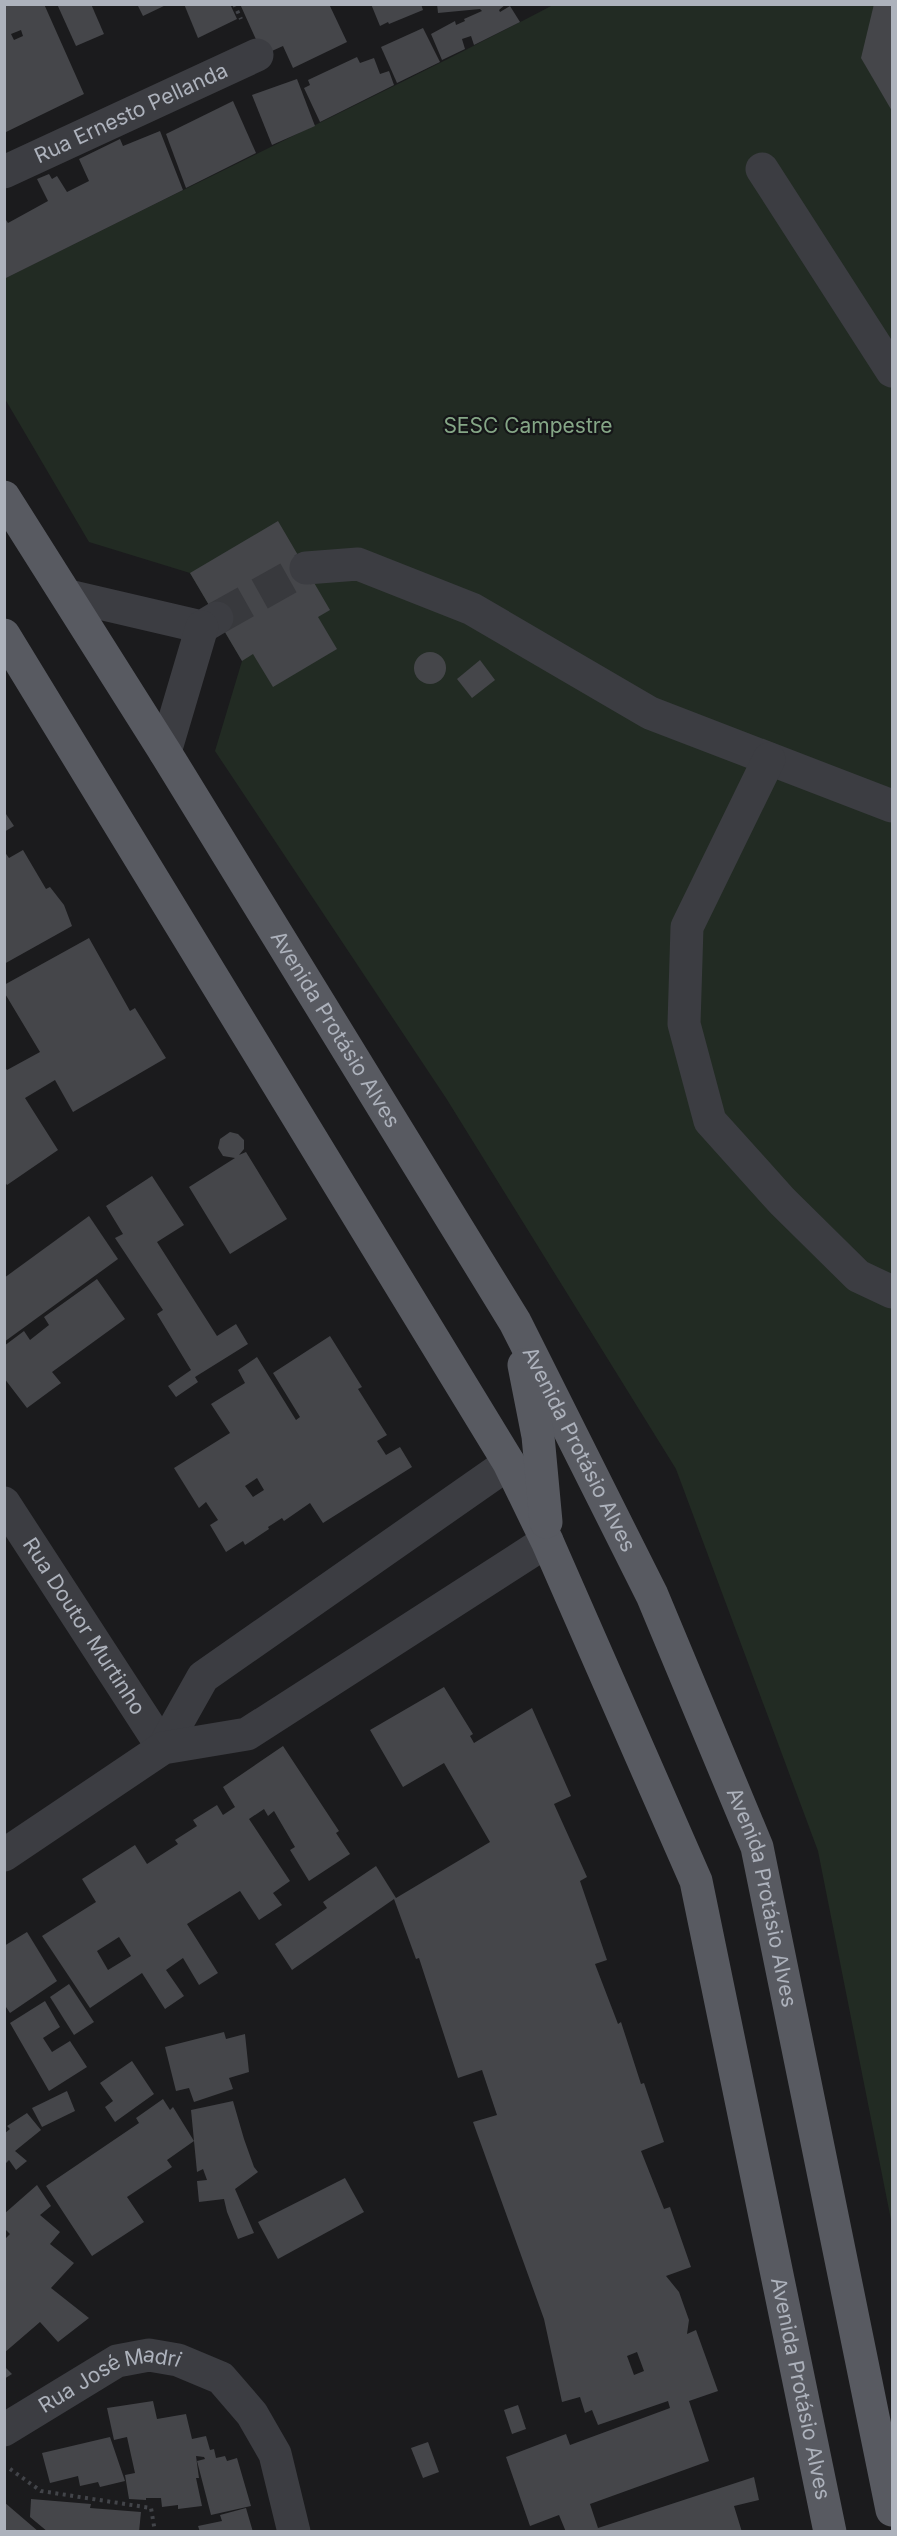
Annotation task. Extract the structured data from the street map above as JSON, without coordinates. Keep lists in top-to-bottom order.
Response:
{
  "streets": {
    "main road": ["Avenida Protásio Alves"],
    "street": ["Rua Ernesto Pellanda", "Rua Doutor Murtinho", "Rua José Madri"]
  },
  "parks": ["SESC Campestre"]
}
